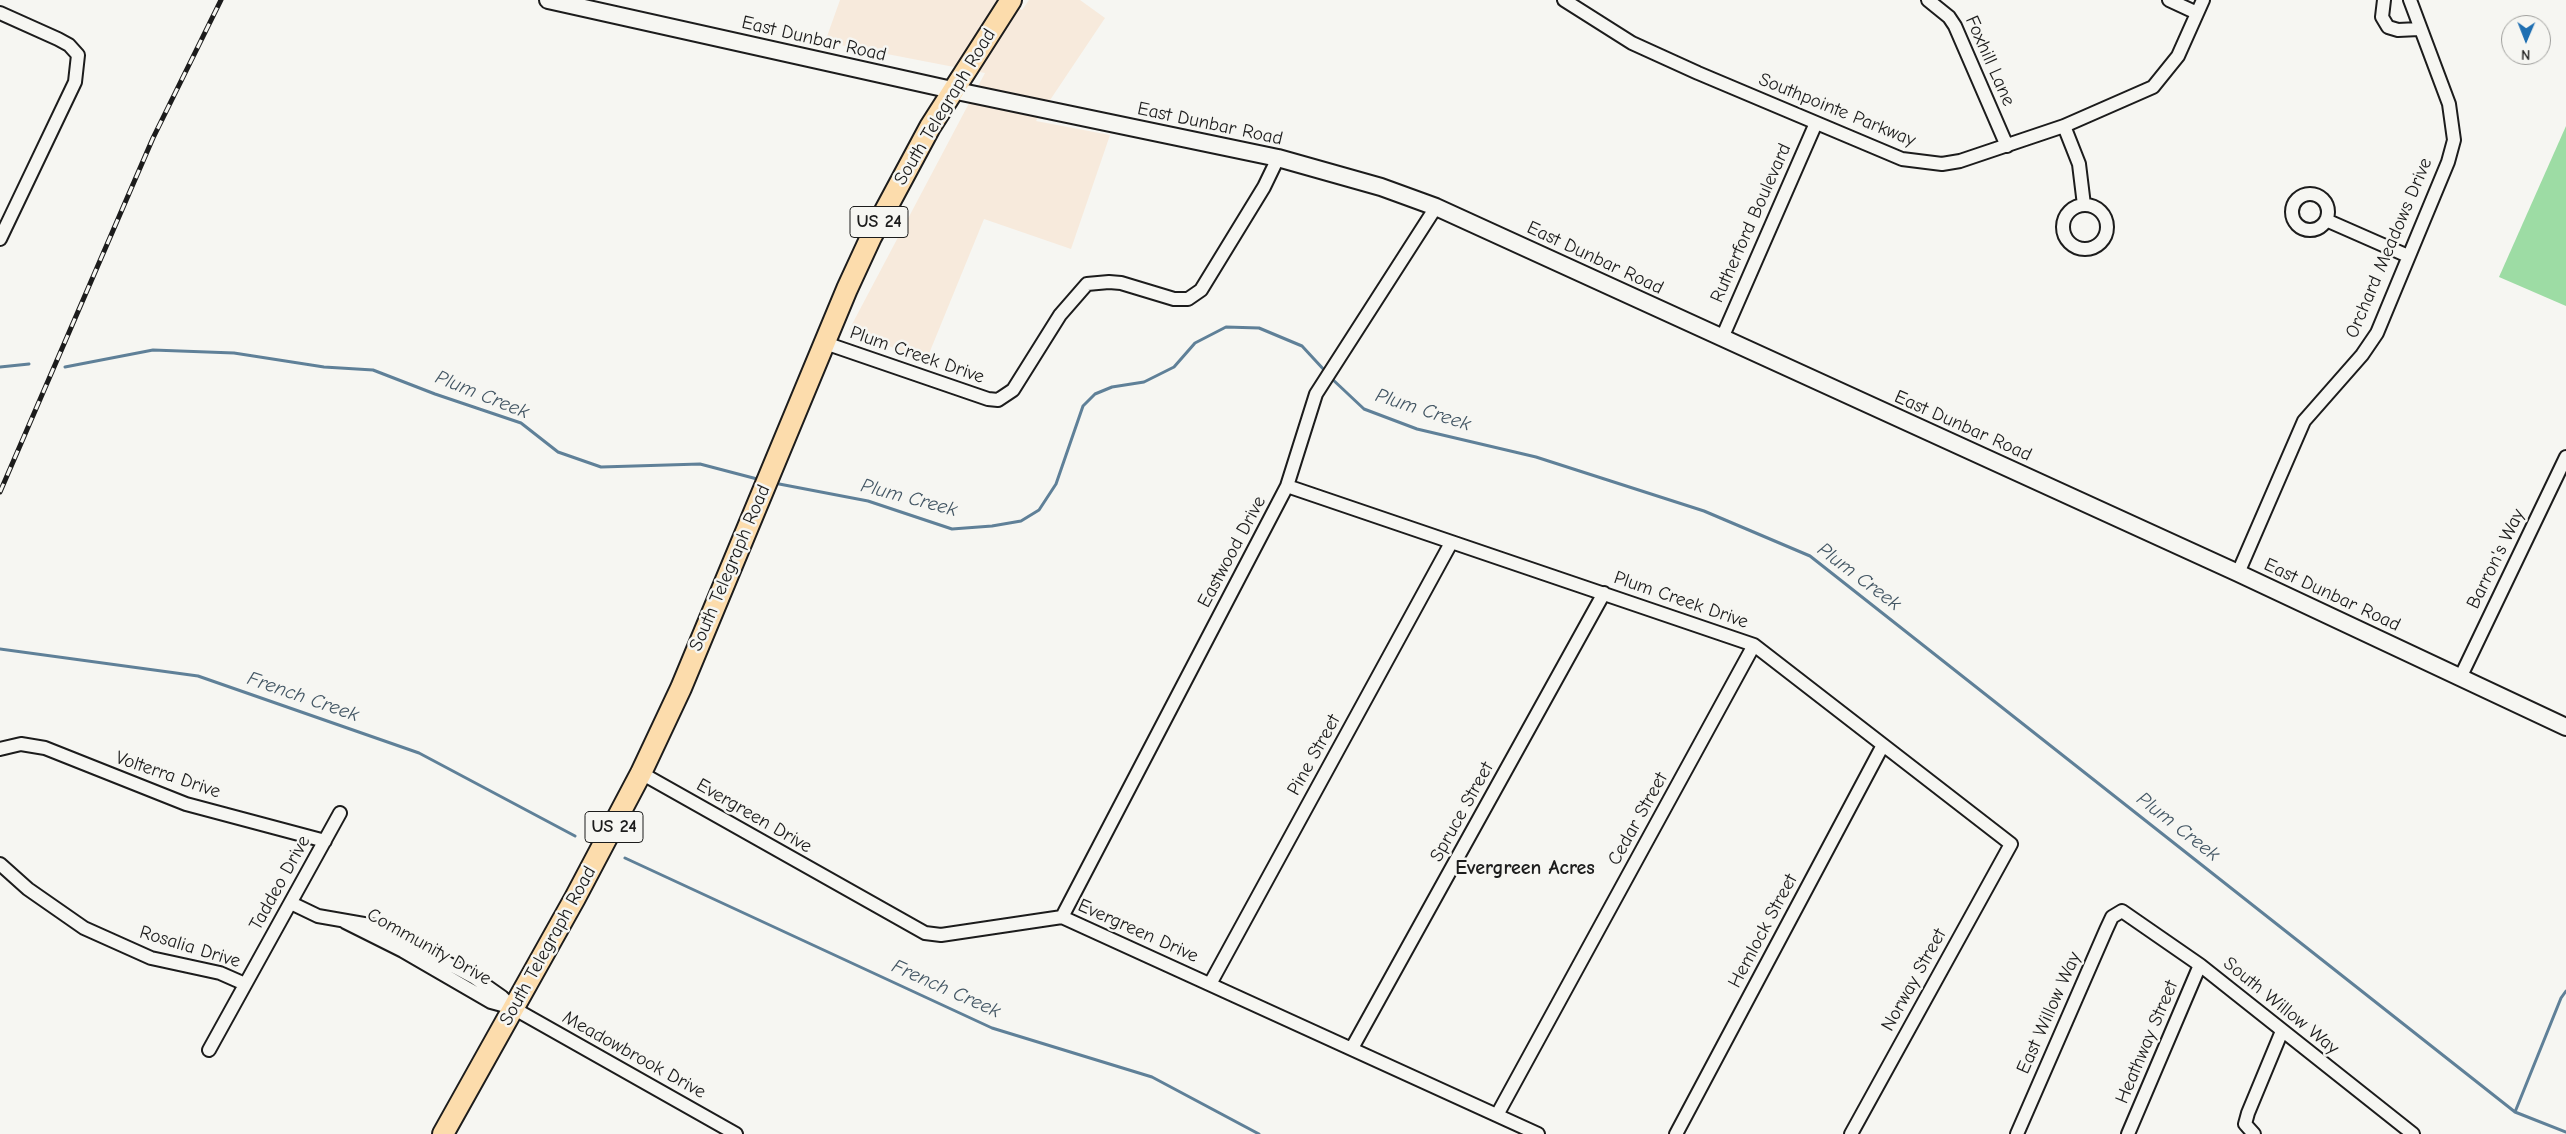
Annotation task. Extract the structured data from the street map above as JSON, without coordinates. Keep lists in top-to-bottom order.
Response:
{
  "streets": {
    "main road": ["South Telegraph Road", "US 24"],
    "street": [
      "East Dunbar Road",
      "Foxhill Lane",
      "Southpointe Parkway",
      "Rutherford Boulevard",
      "Orchard Meadows Drive",
      "Plum Creek Drive",
      "Eastwood Drive",
      "Barron's Way",
      "Pine Street",
      "Volterra Drive",
      "Spruce Street",
      "Evergreen Drive",
      "Cedar Street",
      "Taddeo Drive",
      "Hemlock Street",
      "Rosalia Drive",
      "Community Drive",
      "Norway Street",
      "South Willow Way",
      "East Willow Way",
      "Heathway Street",
      "Meadowbrook Drive"
    ]
  },
  "crossings": [
    ["East Dunbar Road", "South Telegraph Road"],
    ["East Dunbar Road", "Rutherford Boulevard"],
    ["East Dunbar Road", "Orchard Meadows Drive"],
    ["East Dunbar Road", "Plum Creek Drive"],
    ["East Dunbar Road", "Eastwood Drive"],
    ["East Dunbar Road", "Barron's Way"],
    ["Foxhill Lane", "Southpointe Parkway"],
    ["South Telegraph Road", "Plum Creek Drive"],
    ["South Telegraph Road", "Evergreen Drive"],
    ["South Telegraph Road", "Community Drive"],
    ["South Telegraph Road", "Meadowbrook Drive"],
    ["Southpointe Parkway", "Rutherford Boulevard"],
    ["Plum Creek Drive", "Eastwood Drive"],
    ["Plum Creek Drive", "Pine Street"],
    ["Plum Creek Drive", "Spruce Street"],
    ["Plum Creek Drive", "Cedar Street"],
    ["Plum Creek Drive", "Hemlock Street"],
    ["Plum Creek Drive", "Norway Street"],
    ["Eastwood Drive", "Evergreen Drive"],
    ["Pine Street", "Evergreen Drive"],
    ["Volterra Drive", "Taddeo Drive"],
    ["Spruce Street", "Evergreen Drive"],
    ["Evergreen Drive", "Cedar Street"],
    ["Taddeo Drive", "Rosalia Drive"],
    ["Taddeo Drive", "Community Drive"],
    ["Community Drive", "Meadowbrook Drive"],
    ["South Willow Way", "East Willow Way"],
    ["South Willow Way", "Heathway Street"]
  ],
  "districts": ["Evergreen Acres"],
  "water": ["Plum Creek", "French Creek"],
  "north": "bottom"
}
